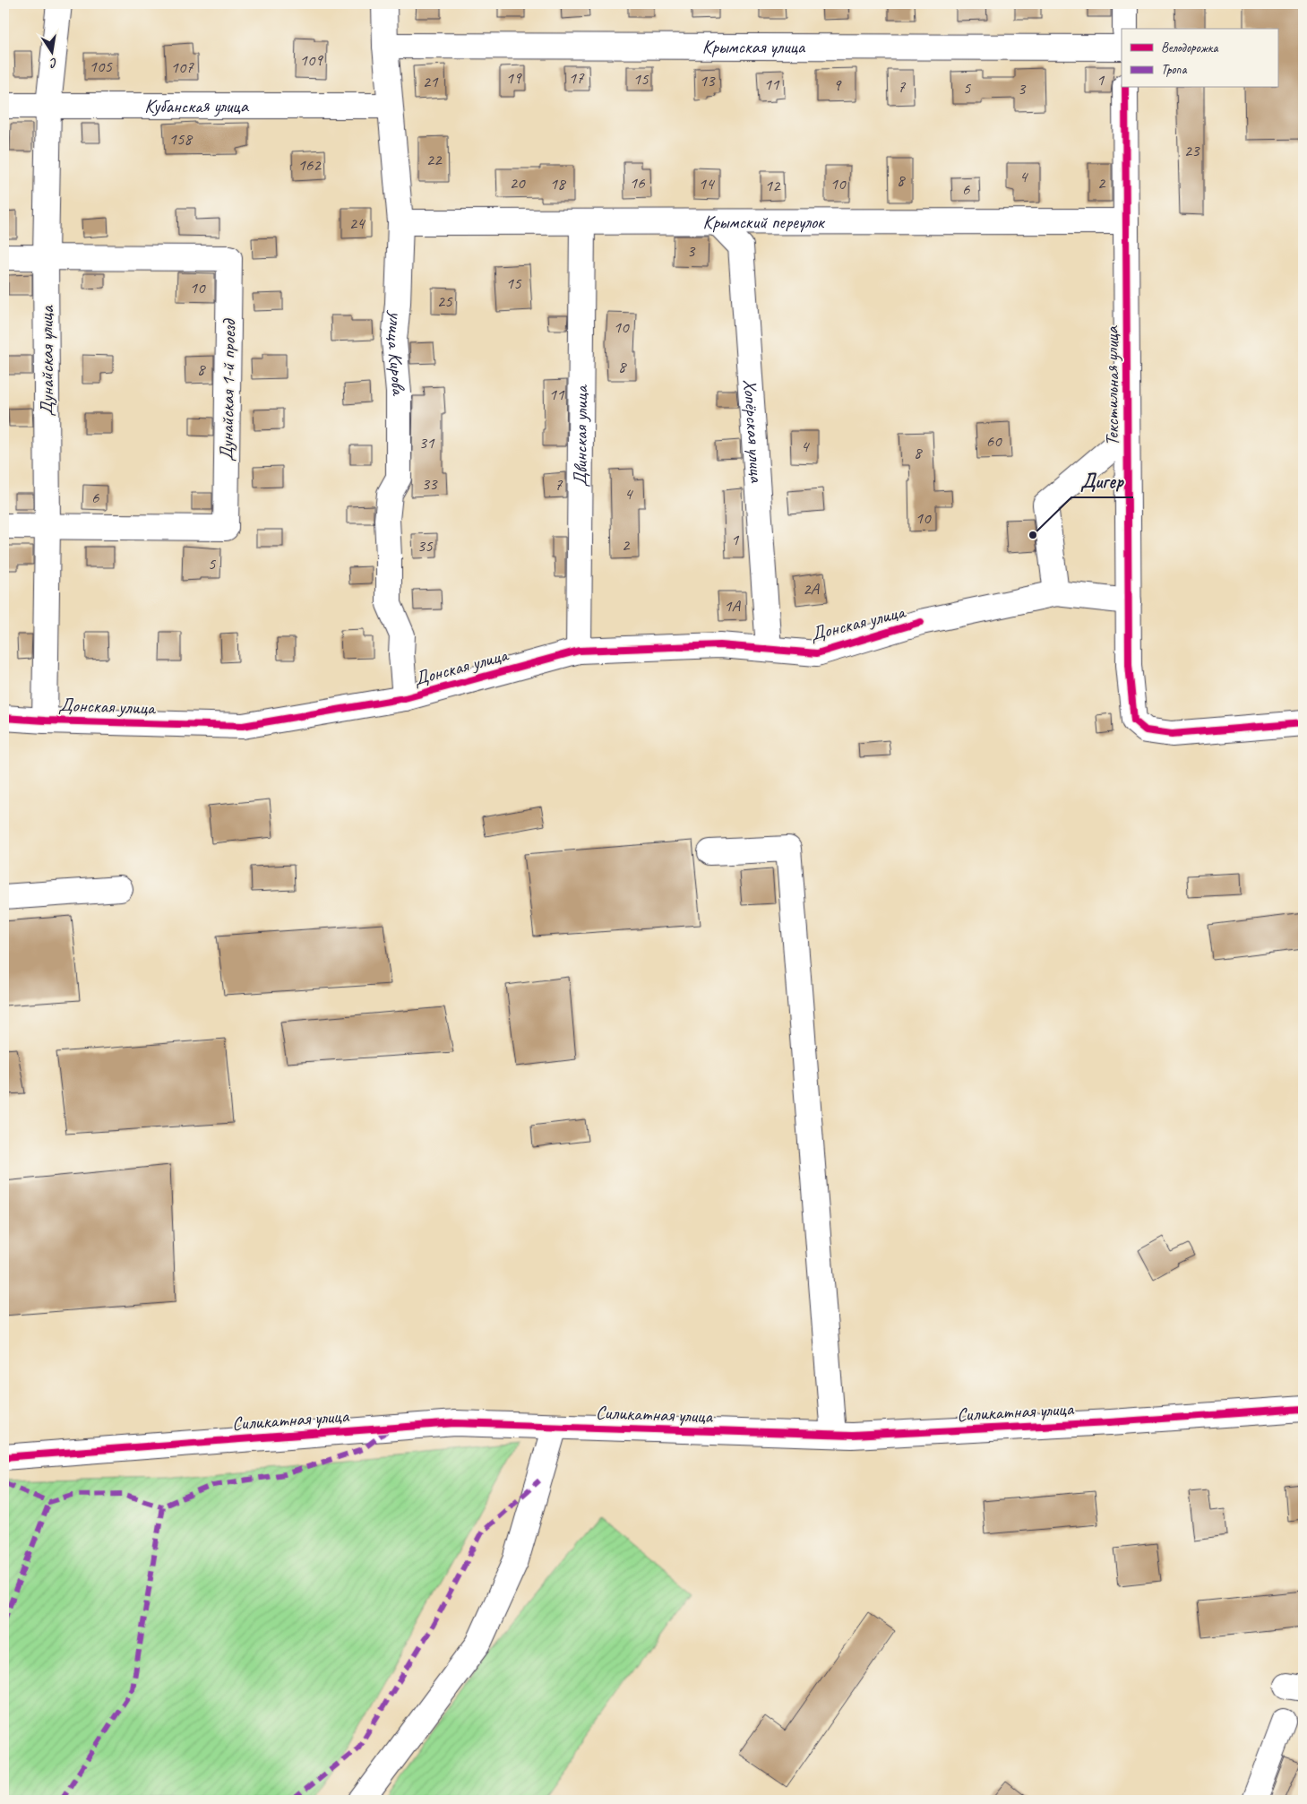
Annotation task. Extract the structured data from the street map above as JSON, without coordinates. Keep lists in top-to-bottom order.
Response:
{
  "streets": {
    "street": [
      "Крымская улица",
      "Кубанская улица",
      "Крымский переулок",
      "улица Кирова",
      "Дунайская улица",
      "Текстильная улица",
      "Дунайская 1-й проезд",
      "Хопёрская улица",
      "Двинская улица",
      "Донская улица",
      "Силикатная улица"
    ]
  },
  "crossings": [
    ["Крымская улица", "улица Кирова"],
    ["Кубанская улица", "улица Кирова"],
    ["Кубанская улица", "Дунайская улица"],
    ["Крымский переулок", "улица Кирова"],
    ["Крымский переулок", "Текстильная улица"],
    ["Крымский переулок", "Хопёрская улица"],
    ["Крымский переулок", "Двинская улица"],
    ["улица Кирова", "Донская улица"],
    ["Дунайская улица", "Дунайская 1-й проезд"],
    ["Дунайская улица", "Донская улица"],
    ["Текстильная улица", "Донская улица"],
    ["Хопёрская улица", "Донская улица"],
    ["Двинская улица", "Донская улица"]
  ],
  "places": ["Дигер"],
  "house_numbers": [
    "109",
    "105",
    "107",
    "19",
    "17",
    "15",
    "1",
    "13",
    "21",
    "11",
    "9",
    "7",
    "5",
    "3",
    "158",
    "23",
    "22",
    "162",
    "4",
    "8",
    "20",
    "16",
    "2",
    "18",
    "14",
    "10",
    "12",
    "6",
    "24",
    "3",
    "15",
    "10",
    "25",
    "10",
    "8",
    "8",
    "11",
    "60",
    "31",
    "4",
    "8",
    "33",
    "7",
    "4",
    "6",
    "10",
    "1",
    "2",
    "35",
    "5",
    "2А",
    "1А"
  ],
  "legend": ["Велодорожка", "Тропа"],
  "north": "bottom"
}
